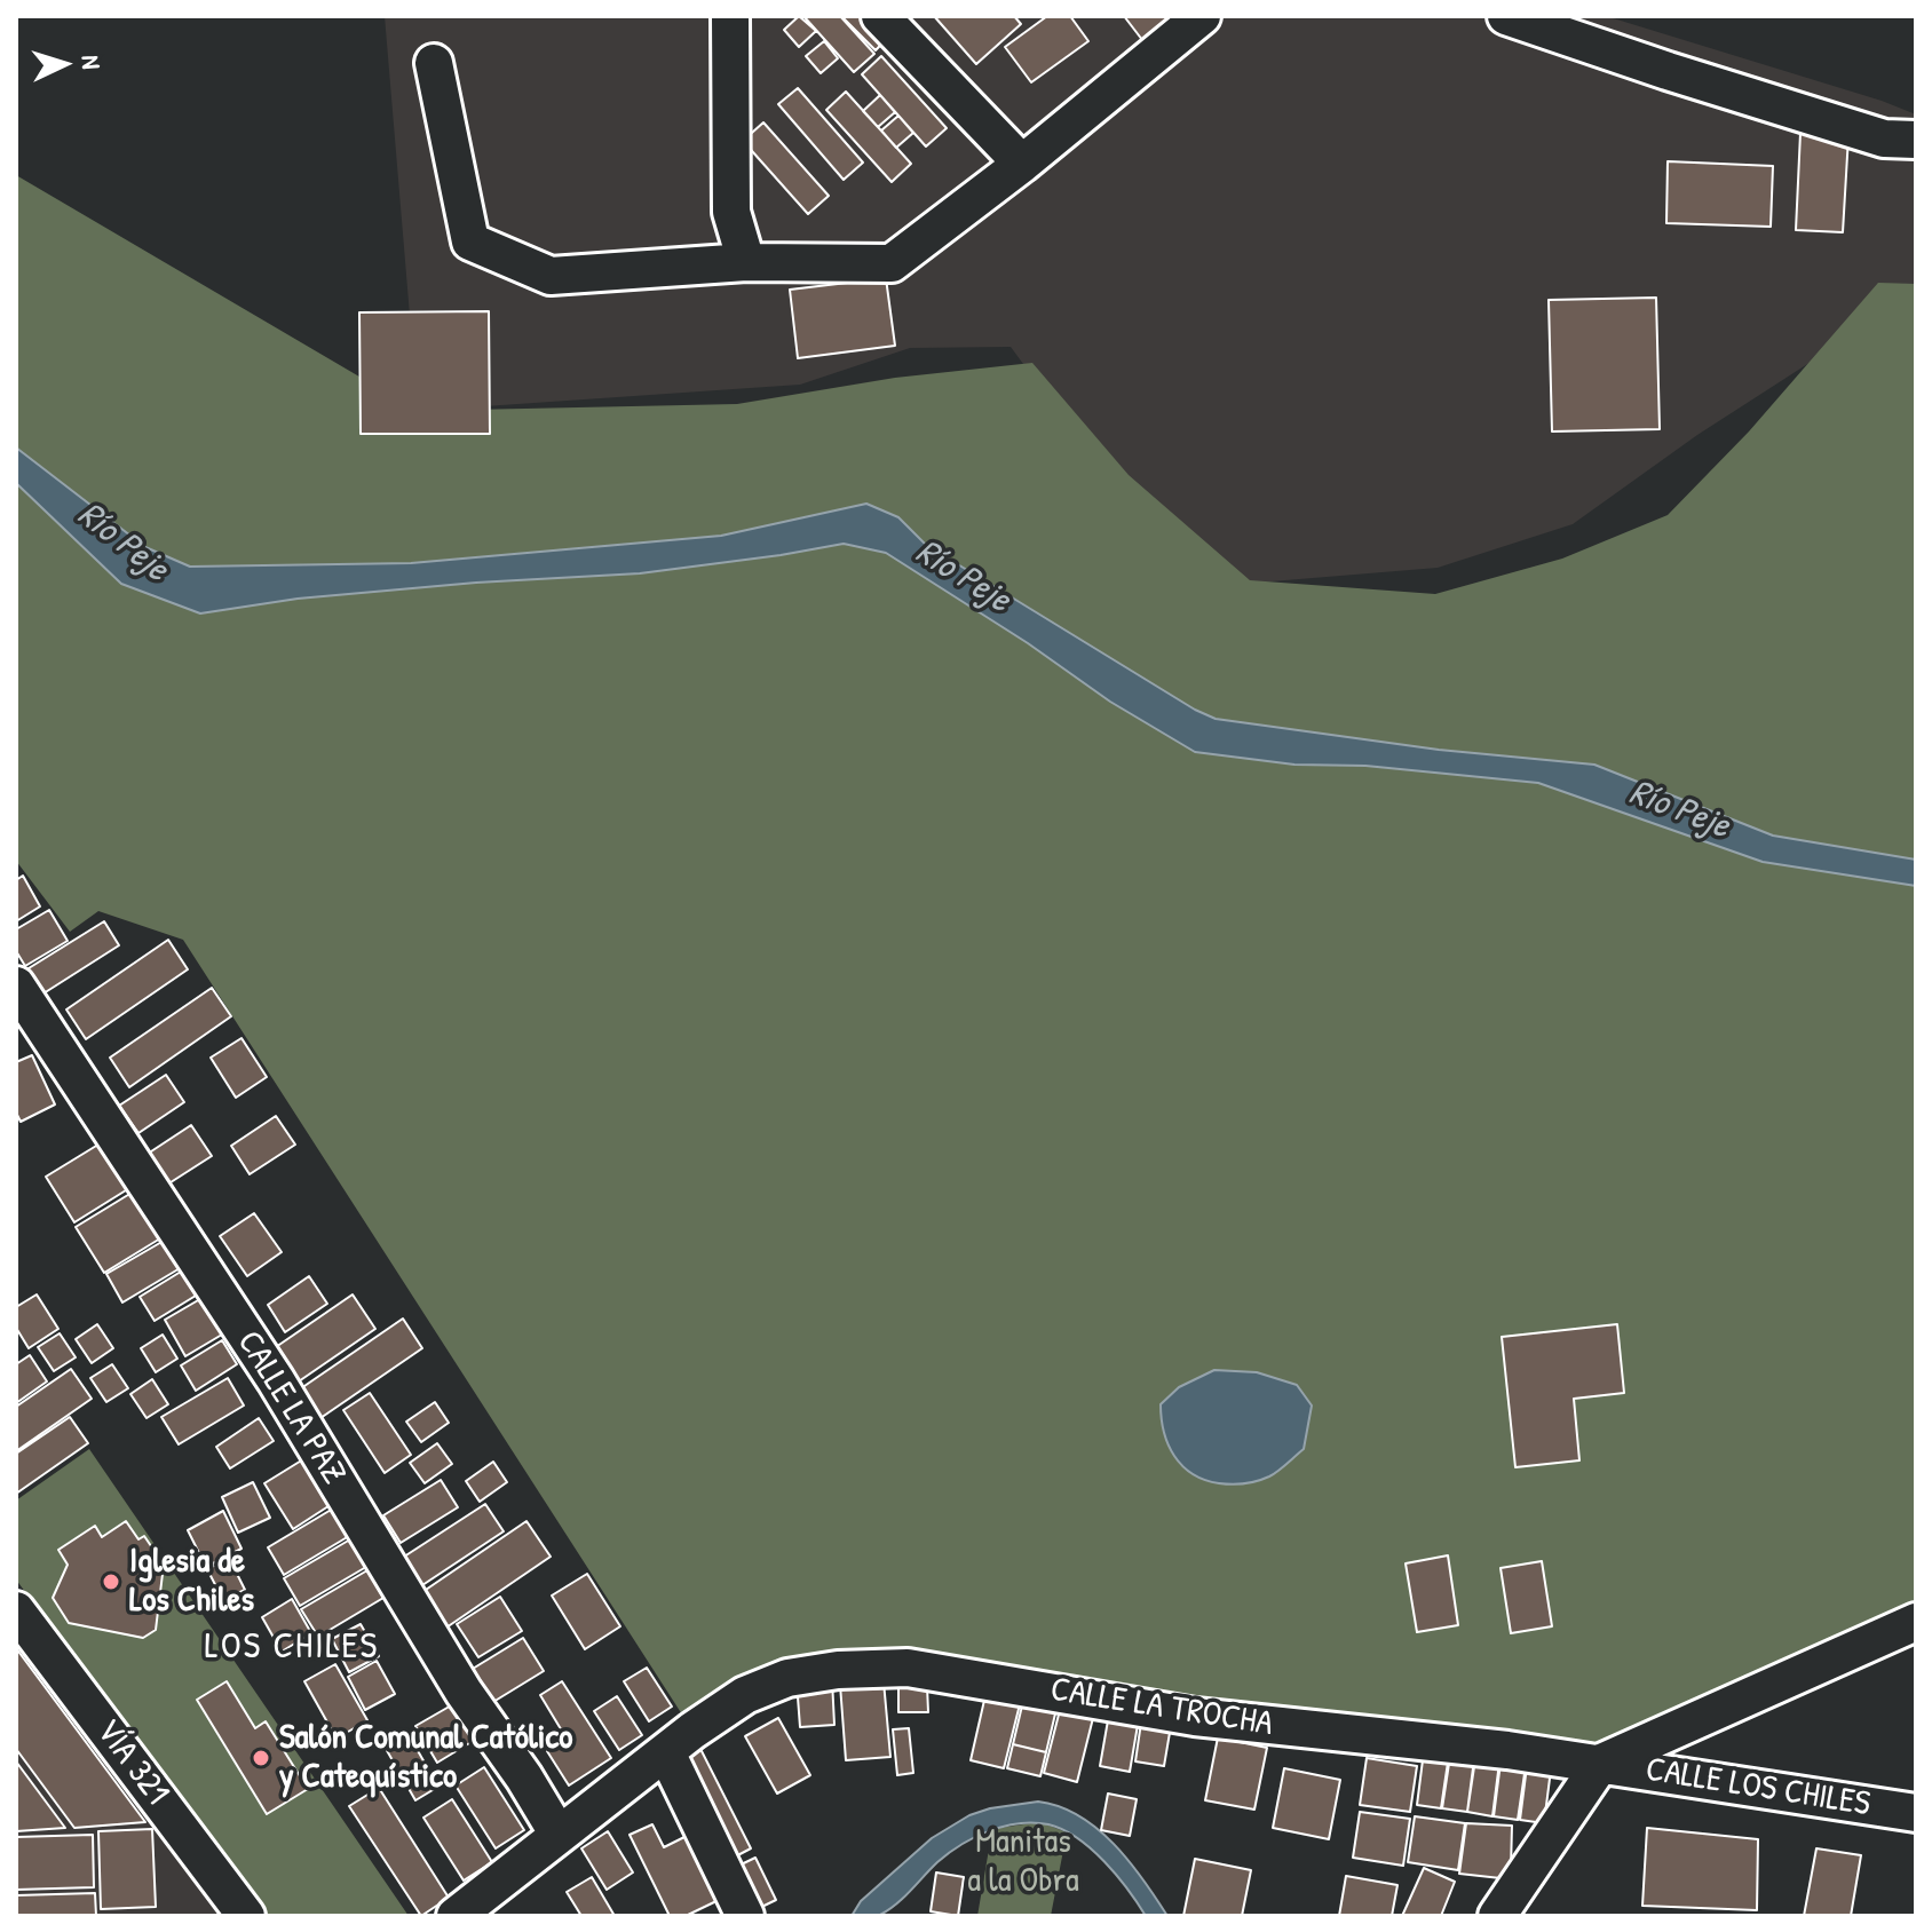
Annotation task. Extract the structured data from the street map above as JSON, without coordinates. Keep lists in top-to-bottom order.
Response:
{
  "streets": {
    "street": [
      "CALLE LA PAZ",
      "CALLE LA TROCHA",
      "VÍA 321",
      "CALLE LOS CHILES"
    ]
  },
  "crossings": [
    ["CALLE LA PAZ", "CALLE LA TROCHA"],
    ["CALLE LA TROCHA", "CALLE LOS CHILES"]
  ],
  "districts": ["LOS CHILES"],
  "water": ["Río Peje"],
  "parks": ["Manitas a la Obra"],
  "places": ["Iglesia de Los Chiles", "Salón Comunal Católico y Catequístico"],
  "north": "right"
}
